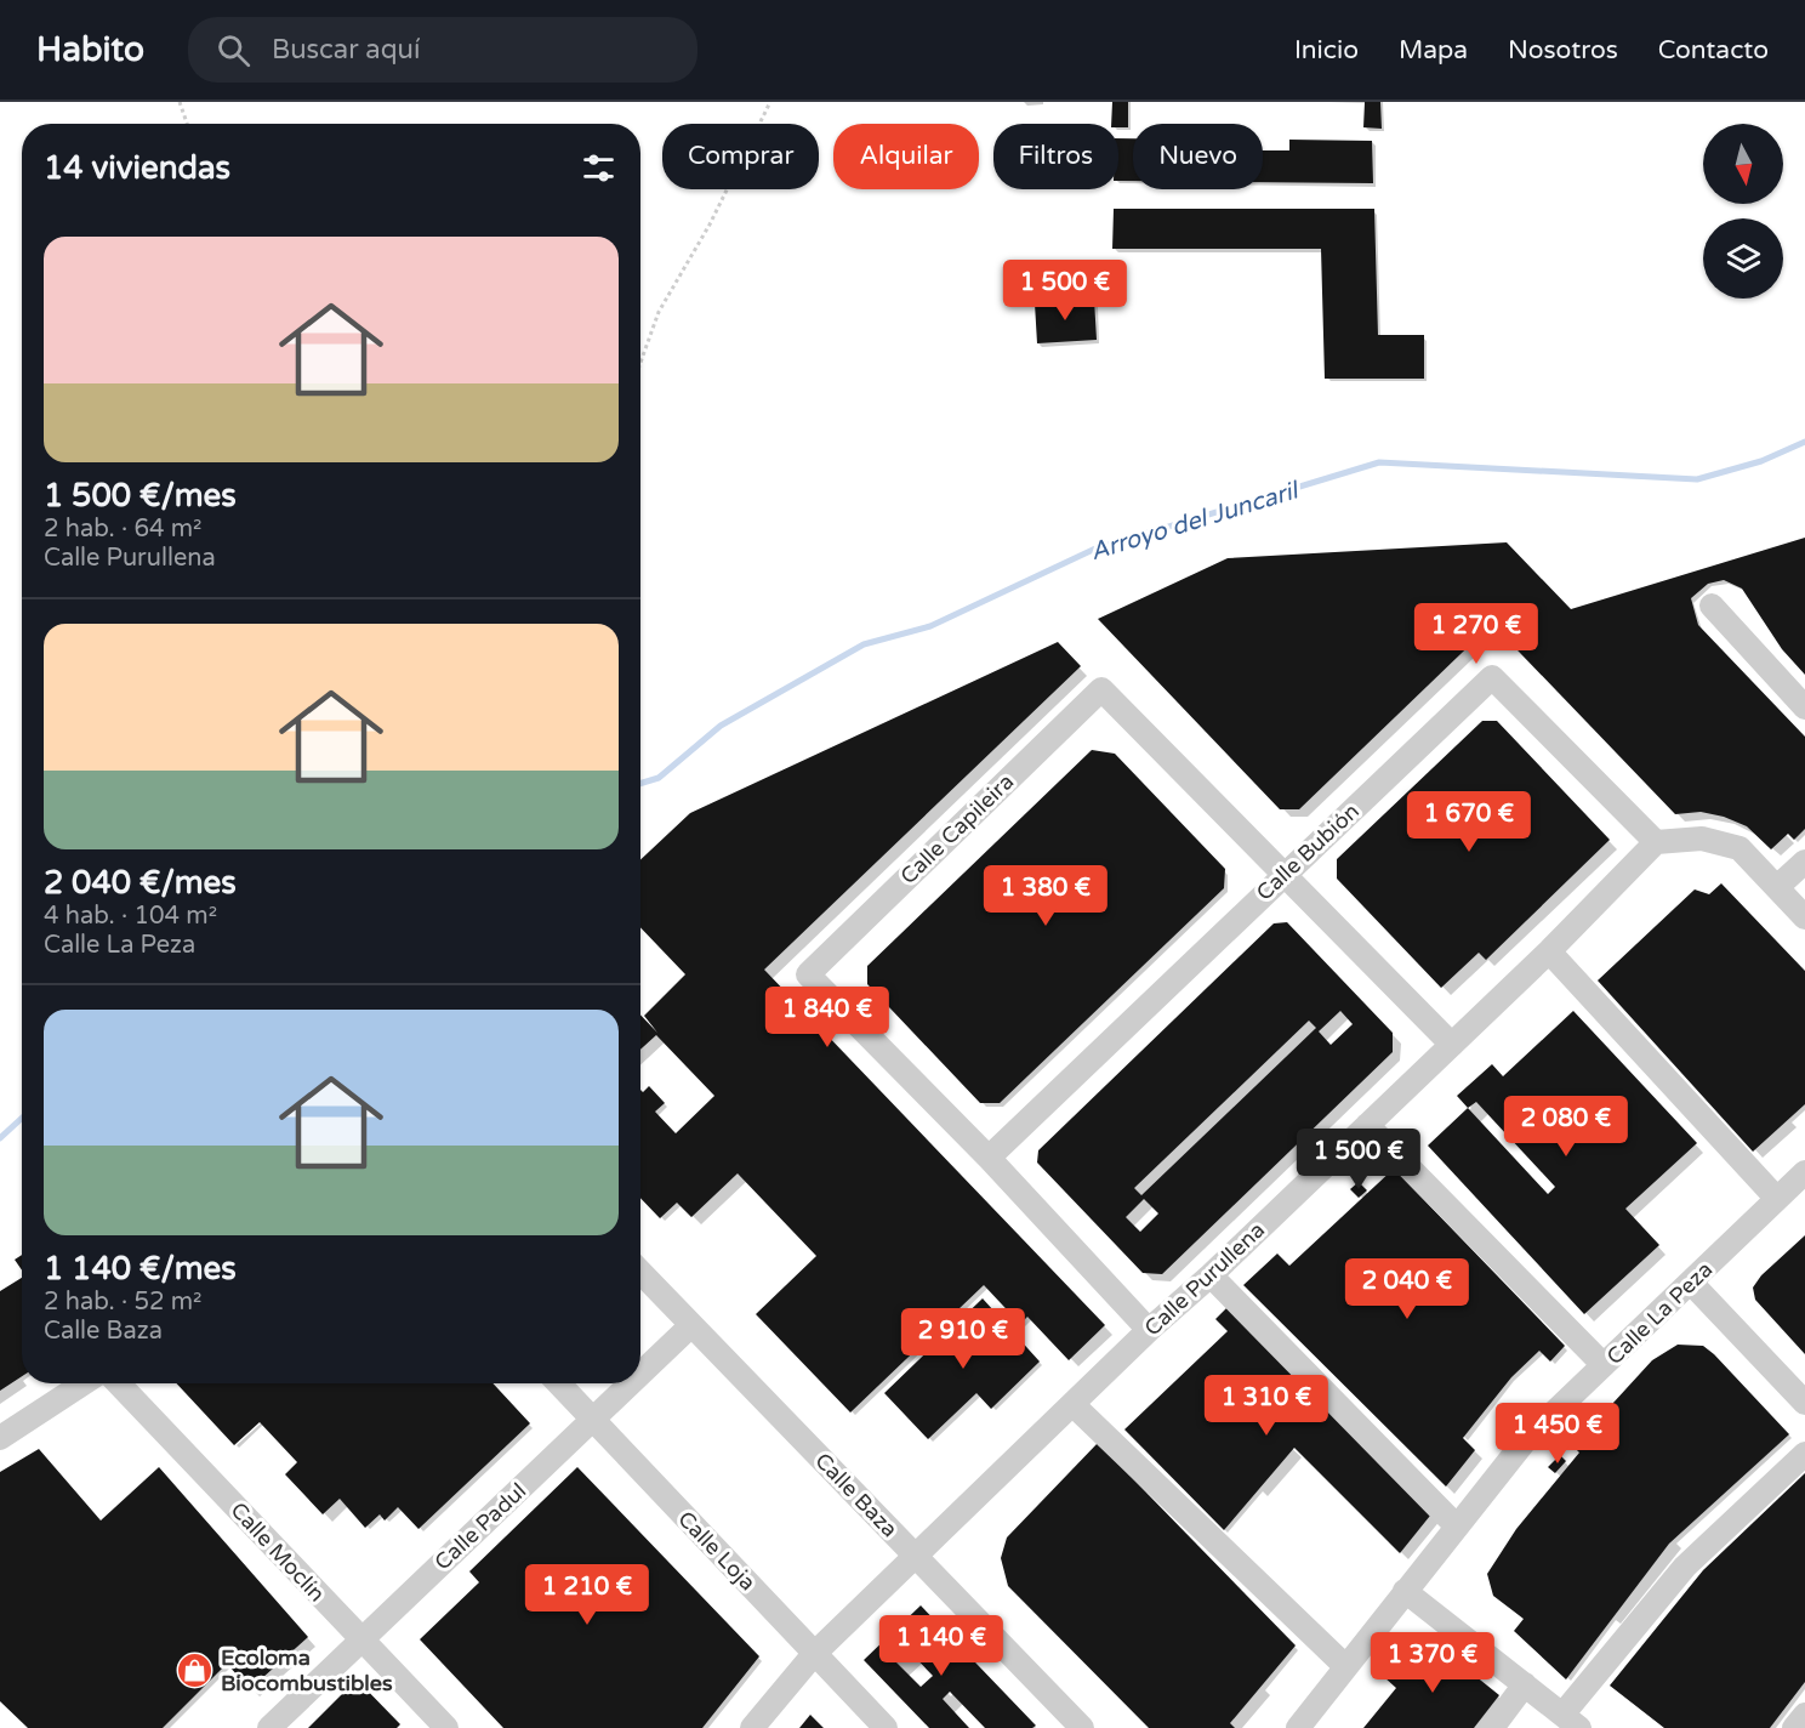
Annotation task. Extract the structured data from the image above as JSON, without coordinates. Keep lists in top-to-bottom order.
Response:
{
  "streets": {
    "street": [
      "Calle Capileira",
      "Calle Bubión",
      "Calle Purullena",
      "Calle La Peza",
      "Calle Baza",
      "Calle Padul",
      "Calle Loja",
      "Calle Moclín"
    ]
  },
  "crossings": [
    ["Calle Capileira", "Calle Bubión"],
    ["Calle Capileira", "Calle Purullena"],
    ["Calle Bubión", "Calle Purullena"],
    ["Calle Purullena", "Calle Baza"],
    ["Calle Purullena", "Calle Loja"],
    ["Calle Baza", "Calle Padul"],
    ["Calle Padul", "Calle Loja"],
    ["Calle Padul", "Calle Moclín"]
  ],
  "water": ["Arroyo del Juncaril"],
  "places": {
    "shop": ["Ecoloma Biocombustibles"]
  },
  "north": "bottom",
  "page": {
    "header": "Habito",
    "search": "Buscar aquí",
    "nav": [
      "Inicio",
      "Mapa",
      "Nosotros",
      "Contacto"
    ],
    "chip": [
      "Comprar",
      "Alquilar",
      "Filtros",
      "Nuevo"
    ],
    "heading": "14 viviendas",
    "list": [
      {
        "name": "1 500 €/mes",
        "note": "2 hab. · 64 m² · Calle Purullena"
      },
      {
        "name": "2 040 €/mes",
        "note": "4 hab. · 104 m² · Calle La Peza"
      },
      {
        "name": "1 140 €/mes",
        "note": "2 hab. · 52 m² · Calle Baza"
      }
    ],
    "price": [
      "1 500 €",
      "1 270 €",
      "1 670 €",
      "1 380 €",
      "1 840 €",
      "2 080 €",
      "1 500 €",
      "2 040 €",
      "2 910 €",
      "1 310 €",
      "1 450 €",
      "1 210 €",
      "1 140 €",
      "1 370 €"
    ]
  }
}
